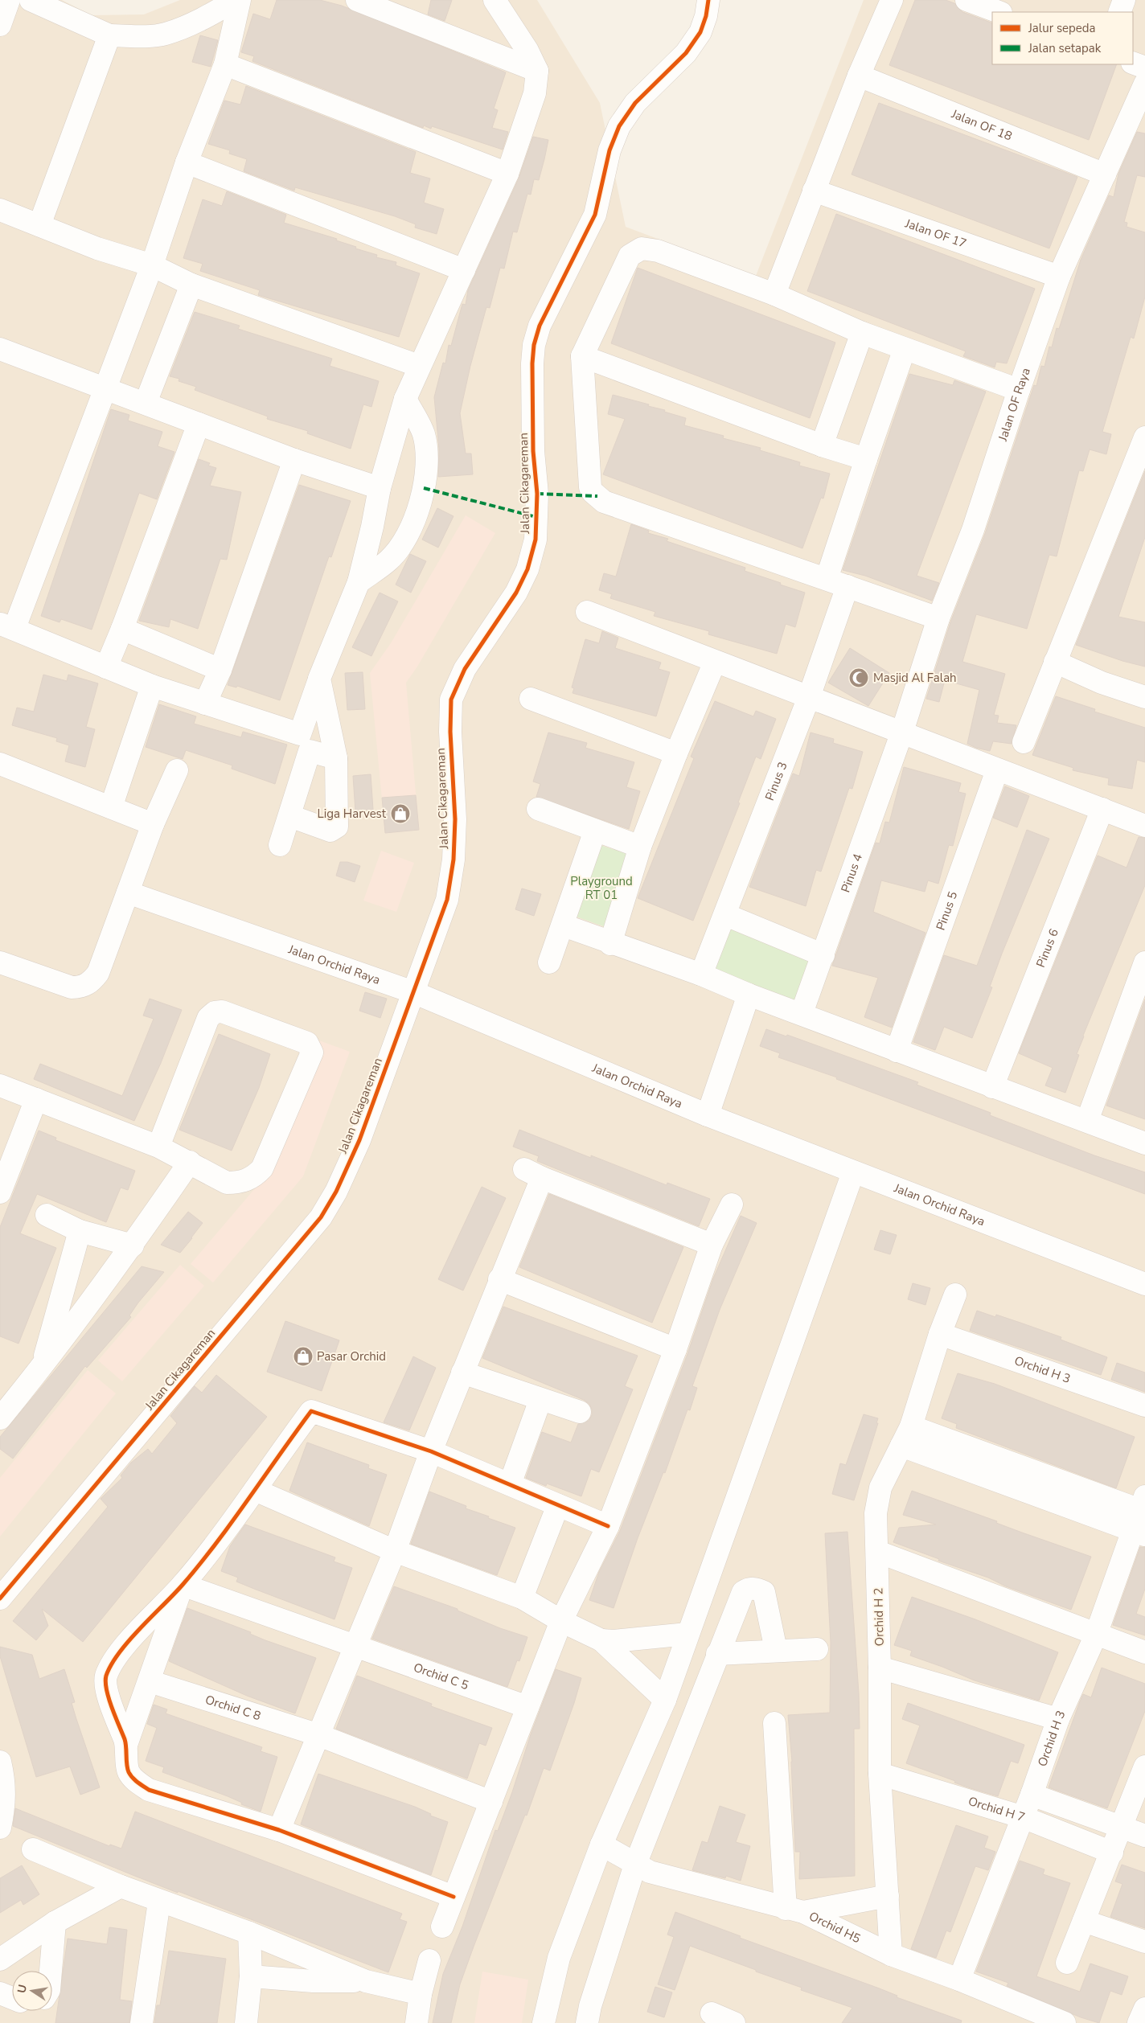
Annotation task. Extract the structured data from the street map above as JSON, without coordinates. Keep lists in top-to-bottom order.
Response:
{
  "streets": {
    "street": [
      "Jalan OF 18",
      "Jalan OF 17",
      "Jalan OF Raya",
      "Jalan Cikagareman",
      "Pinus 3",
      "Pinus 4",
      "Pinus 5",
      "Pinus 6",
      "Jalan Orchid Raya",
      "Orchid H 3",
      "Orchid H 2",
      "Orchid C 5",
      "Orchid C 8",
      "Orchid H 7",
      "Orchid H5"
    ]
  },
  "crossings": [
    ["Jalan OF 18", "Jalan OF Raya"],
    ["Jalan OF 17", "Jalan OF Raya"],
    ["Jalan OF Raya", "Pinus 4"],
    ["Jalan Cikagareman", "Jalan Orchid Raya"],
    ["Orchid H 3", "Orchid H 2"],
    ["Orchid H 3", "Orchid H 7"],
    ["Orchid H 3", "Orchid H5"],
    ["Orchid H 2", "Orchid H 7"],
    ["Orchid H 2", "Orchid H5"]
  ],
  "parks": ["Playground RT 01"],
  "places": {
    "mosque": ["Masjid Al Falah"],
    "shop": ["Liga Harvest", "Pasar Orchid"]
  },
  "legend": ["Jalur sepeda", "Jalan setapak"],
  "north": "left"
}
